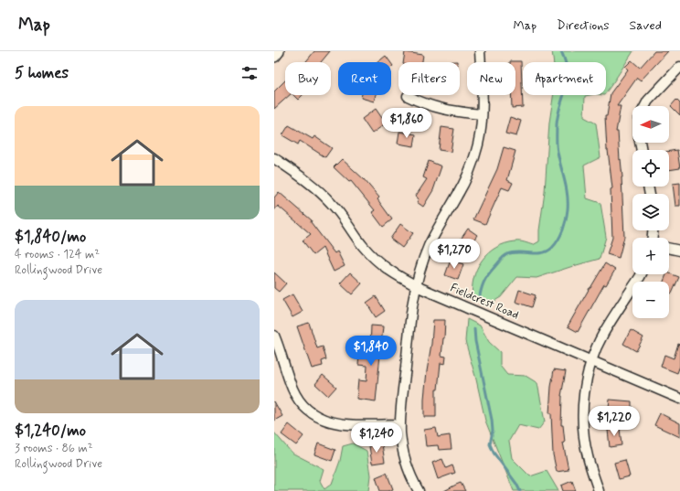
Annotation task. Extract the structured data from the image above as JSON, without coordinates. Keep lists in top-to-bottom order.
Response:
{
  "streets": {
    "street": ["Fieldcrest Road"]
  },
  "north": "left",
  "page": {
    "header": "Map",
    "nav": ["Map", "Directions", "Saved"],
    "heading": "5 homes",
    "chip": [
      "Buy",
      "Rent",
      "Filters",
      "New",
      "Apartment"
    ],
    "list": [
      {
        "name": "$1,840/mo",
        "note": "4 rooms · 124 m² · Rollingwood Drive"
      },
      {
        "name": "$1,240/mo",
        "note": "3 rooms · 86 m² · Rollingwood Drive"
      }
    ],
    "map_buttons": ["+", "−"],
    "price": [
      "$1,860",
      "$1,270",
      "$1,840",
      "$1,220",
      "$1,240"
    ]
  }
}
